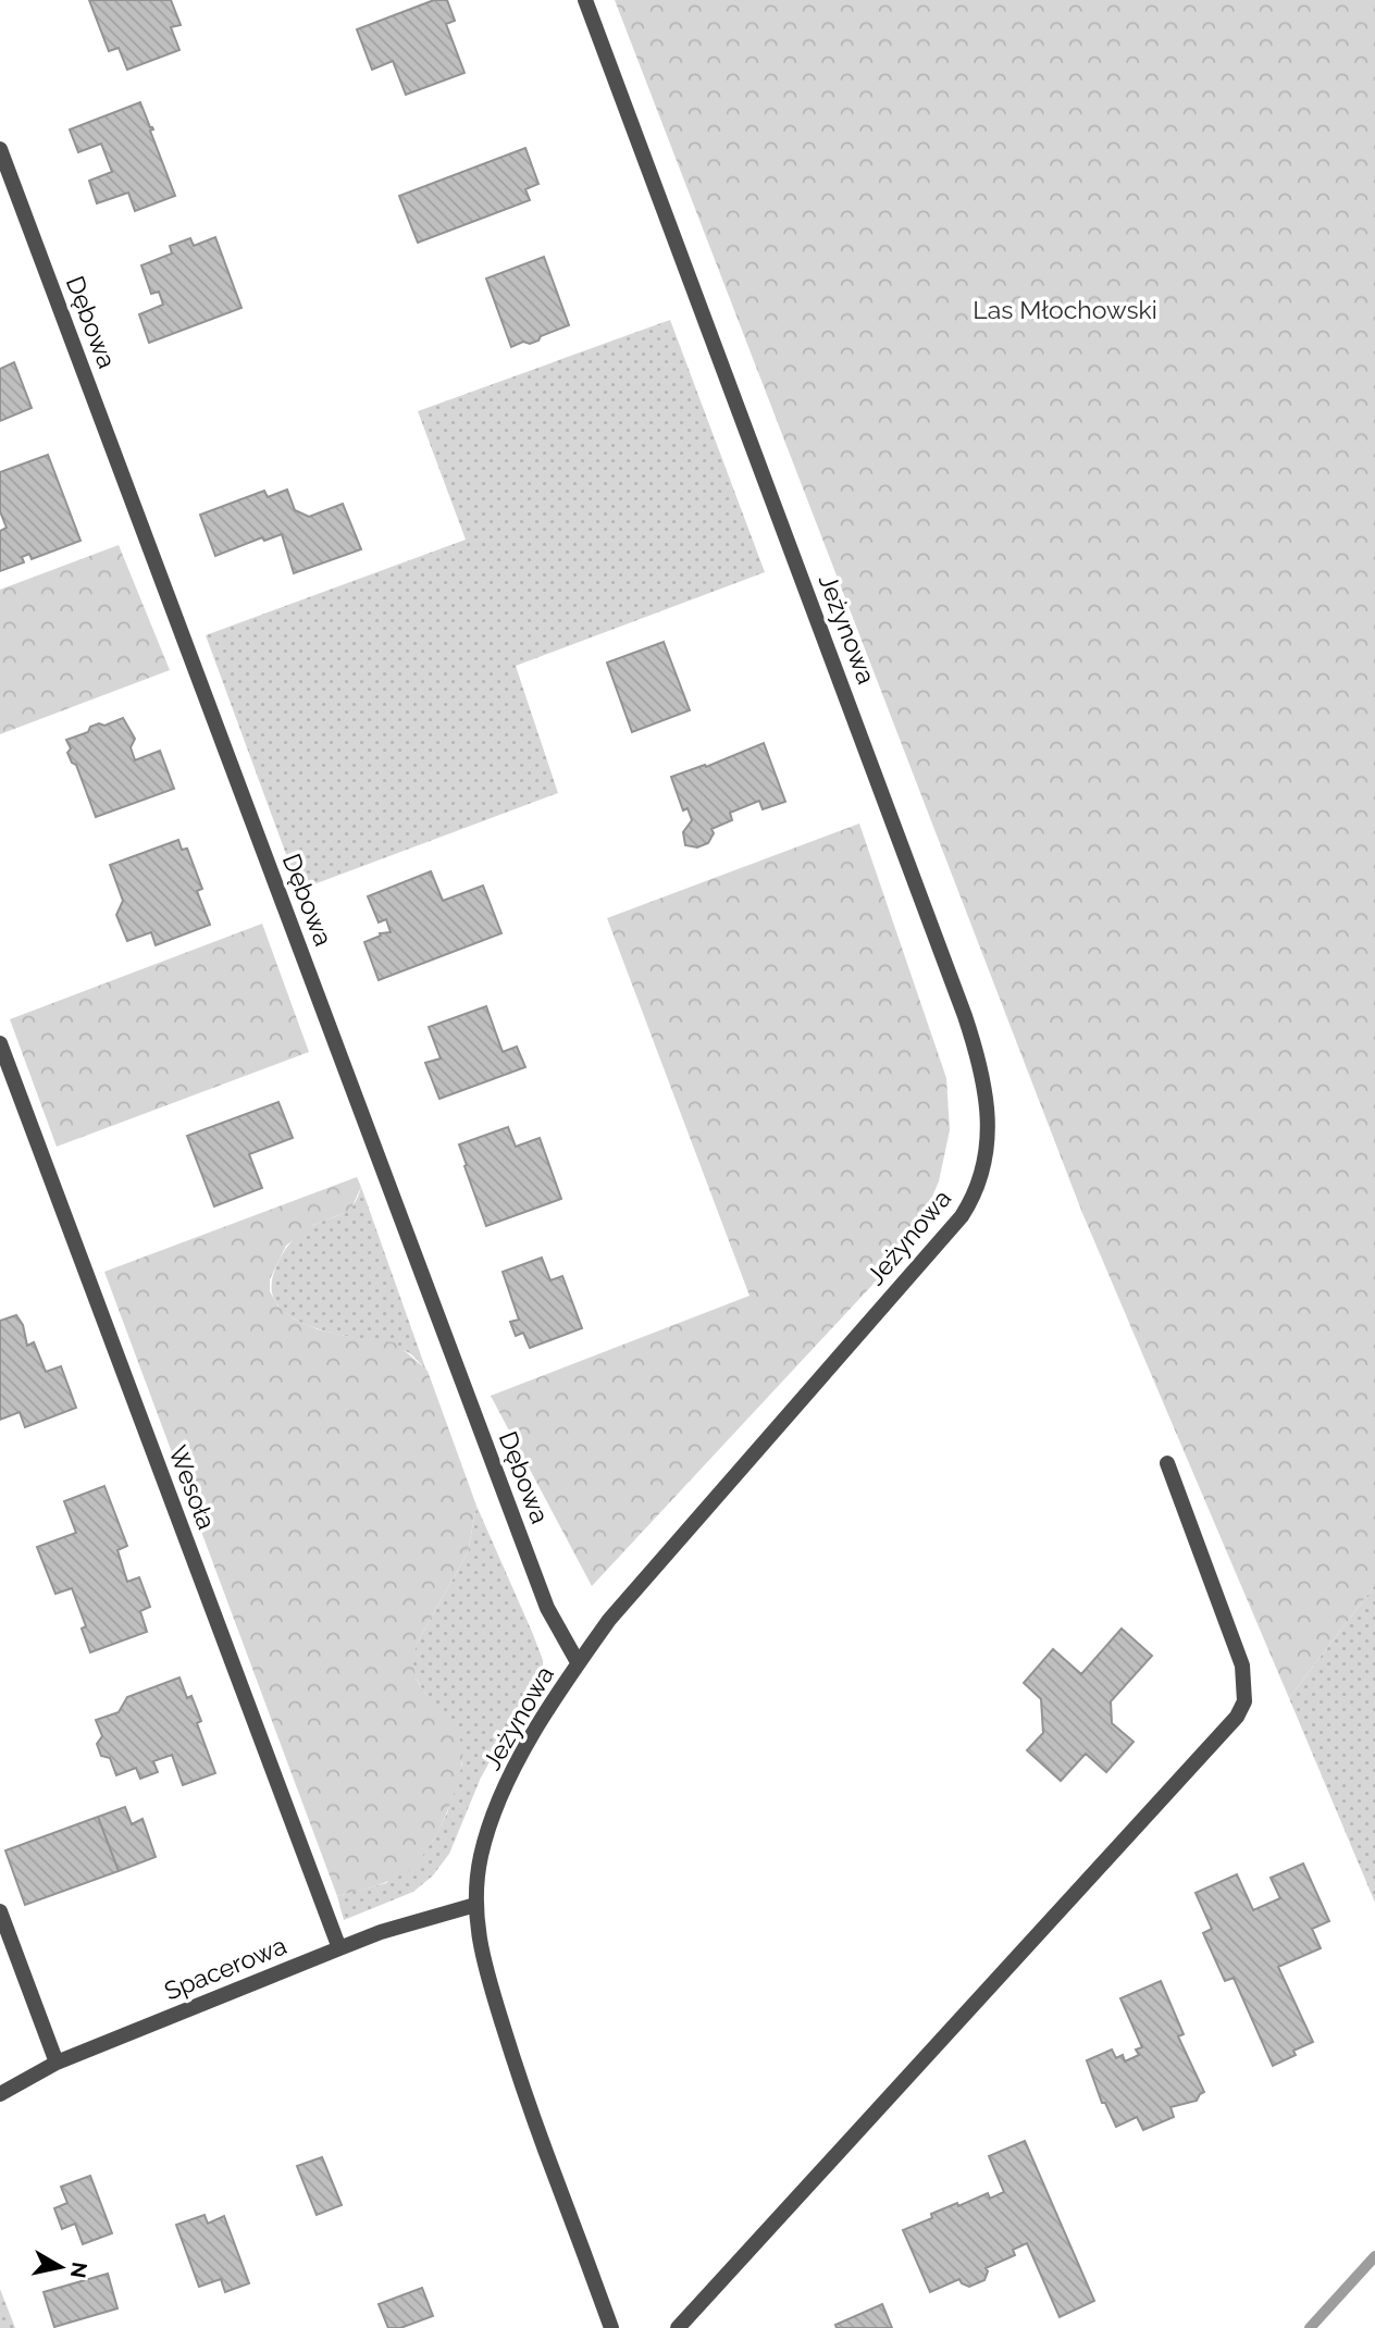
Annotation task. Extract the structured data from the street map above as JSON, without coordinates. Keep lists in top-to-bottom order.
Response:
{
  "streets": {
    "street": [
      "Dębowa",
      "Jeżynowa",
      "Wesoła",
      "Spacerowa"
    ]
  },
  "crossings": [
    ["Dębowa", "Jeżynowa"],
    ["Jeżynowa", "Spacerowa"],
    ["Wesoła", "Spacerowa"]
  ],
  "parks": ["Las Młochowski"],
  "north": "right"
}
